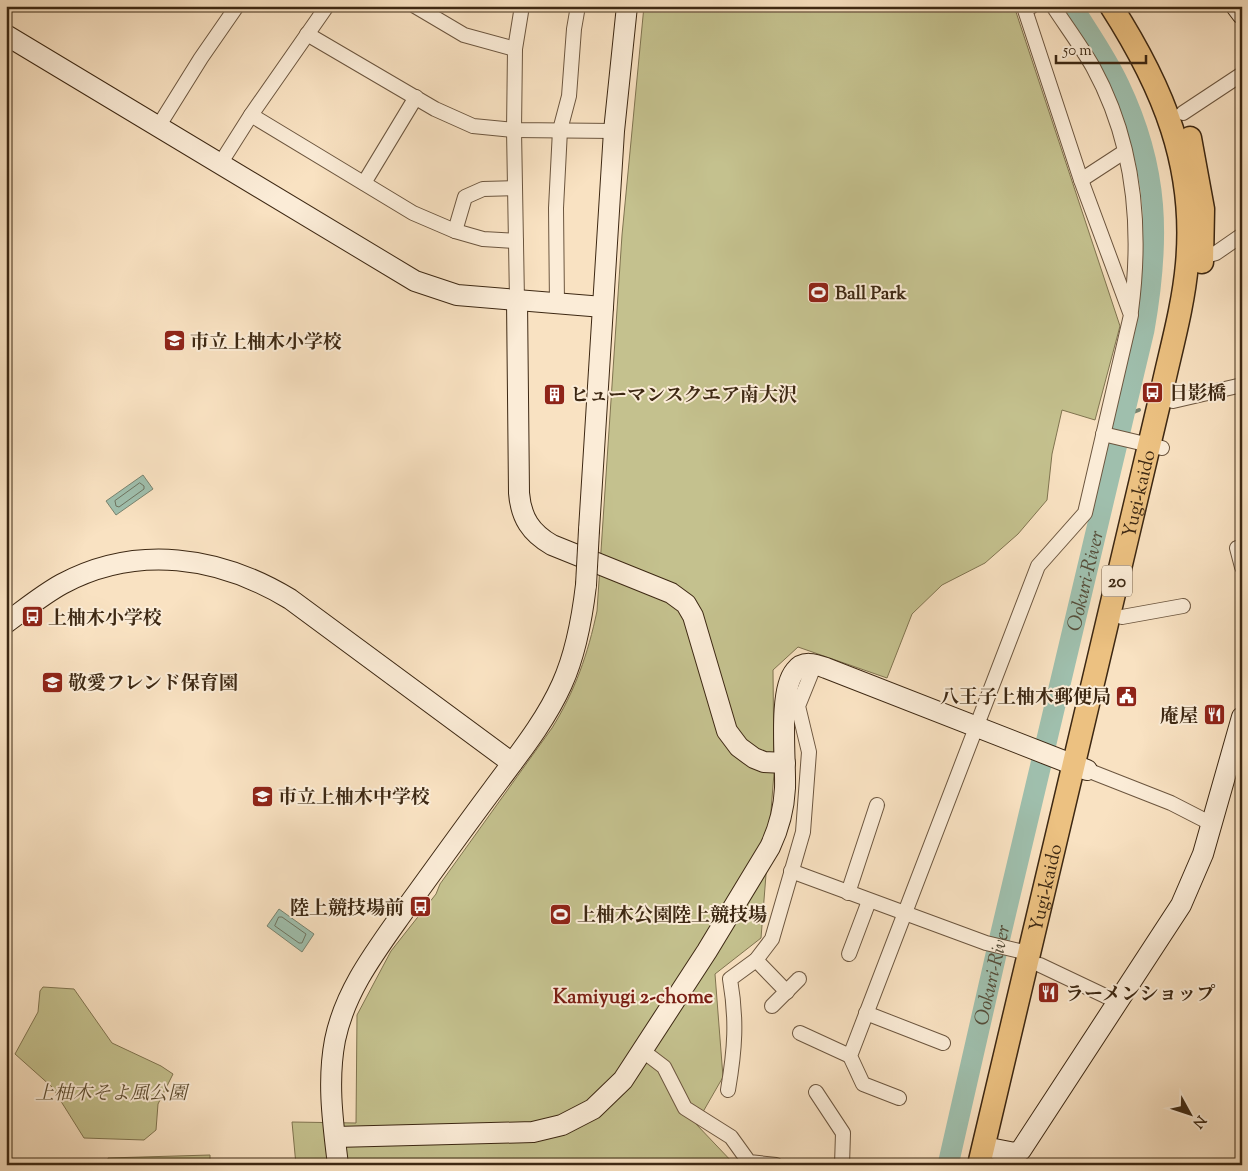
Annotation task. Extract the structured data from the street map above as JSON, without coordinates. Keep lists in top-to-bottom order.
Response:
{
  "streets": {
    "main road": ["Yugi-kaido", "20"]
  },
  "districts": ["Kamiyugi 2-chome"],
  "water": ["Ookuri-River"],
  "parks": ["上柚木そよ風公園"],
  "places": {
    "sports": ["Ball Park", "上柚木公園陸上競技場"],
    "school or university": ["市立上柚木小学校", "敬愛フレンド保育園", "市立上柚木中学校"],
    "bus stop": ["日影橋", "上柚木小学校", "陸上競技場前"],
    "building": ["ヒューマンスクエア南大沢"],
    "public building": ["八王子上柚木郵便局"],
    "restaurant": ["庵屋", "ラーメンショップ"]
  },
  "scale_bar": "50 m",
  "north": "bottom right"
}
